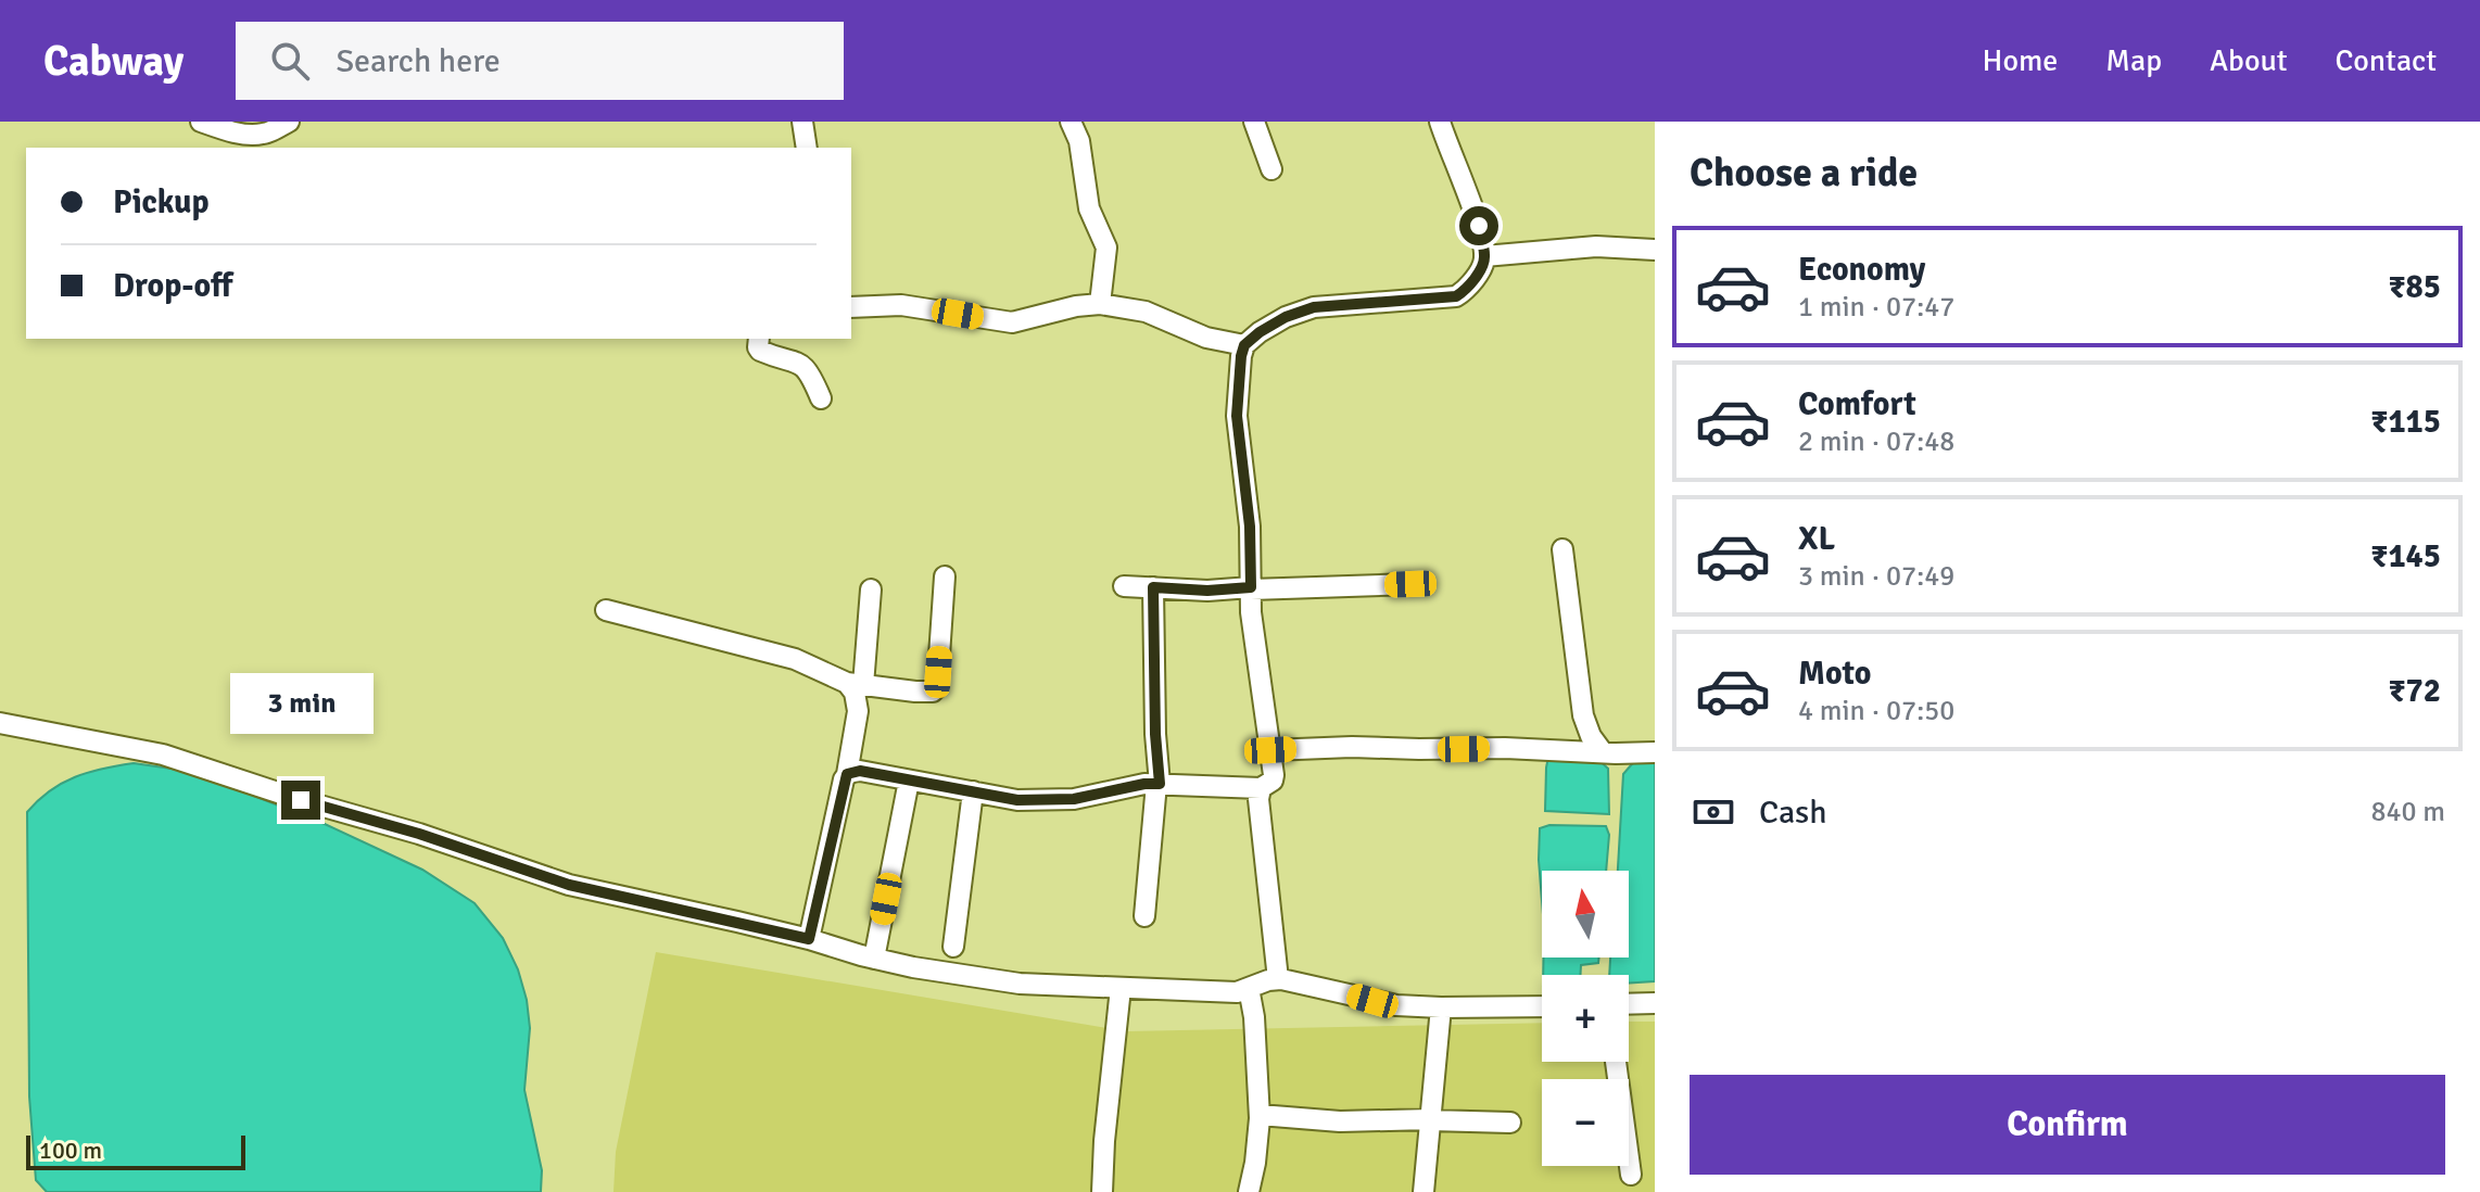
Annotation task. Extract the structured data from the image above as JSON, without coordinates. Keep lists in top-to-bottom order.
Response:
{
  "scale_bar": "100 m",
  "north": "top",
  "page": {
    "header": "Cabway",
    "search": "Search here",
    "nav": [
      "Home",
      "Map",
      "About",
      "Contact"
    ],
    "heading": "Choose a ride",
    "banner": ["Pickup", "Drop-off"],
    "list": [
      {
        "name": "Economy",
        "note": "1 min · 07:47",
        "value": "₹85"
      },
      {
        "name": "Comfort",
        "note": "2 min · 07:48",
        "value": "₹115"
      },
      {
        "name": "XL",
        "note": "3 min · 07:49",
        "value": "₹145"
      },
      {
        "name": "Moto",
        "note": "4 min · 07:50",
        "value": "₹72"
      }
    ],
    "bubble": "3 min",
    "pay": ["Cash", "840 m"],
    "map_buttons": ["+", "−"],
    "buttons": "Confirm",
    "scale": "100 m"
  }
}
